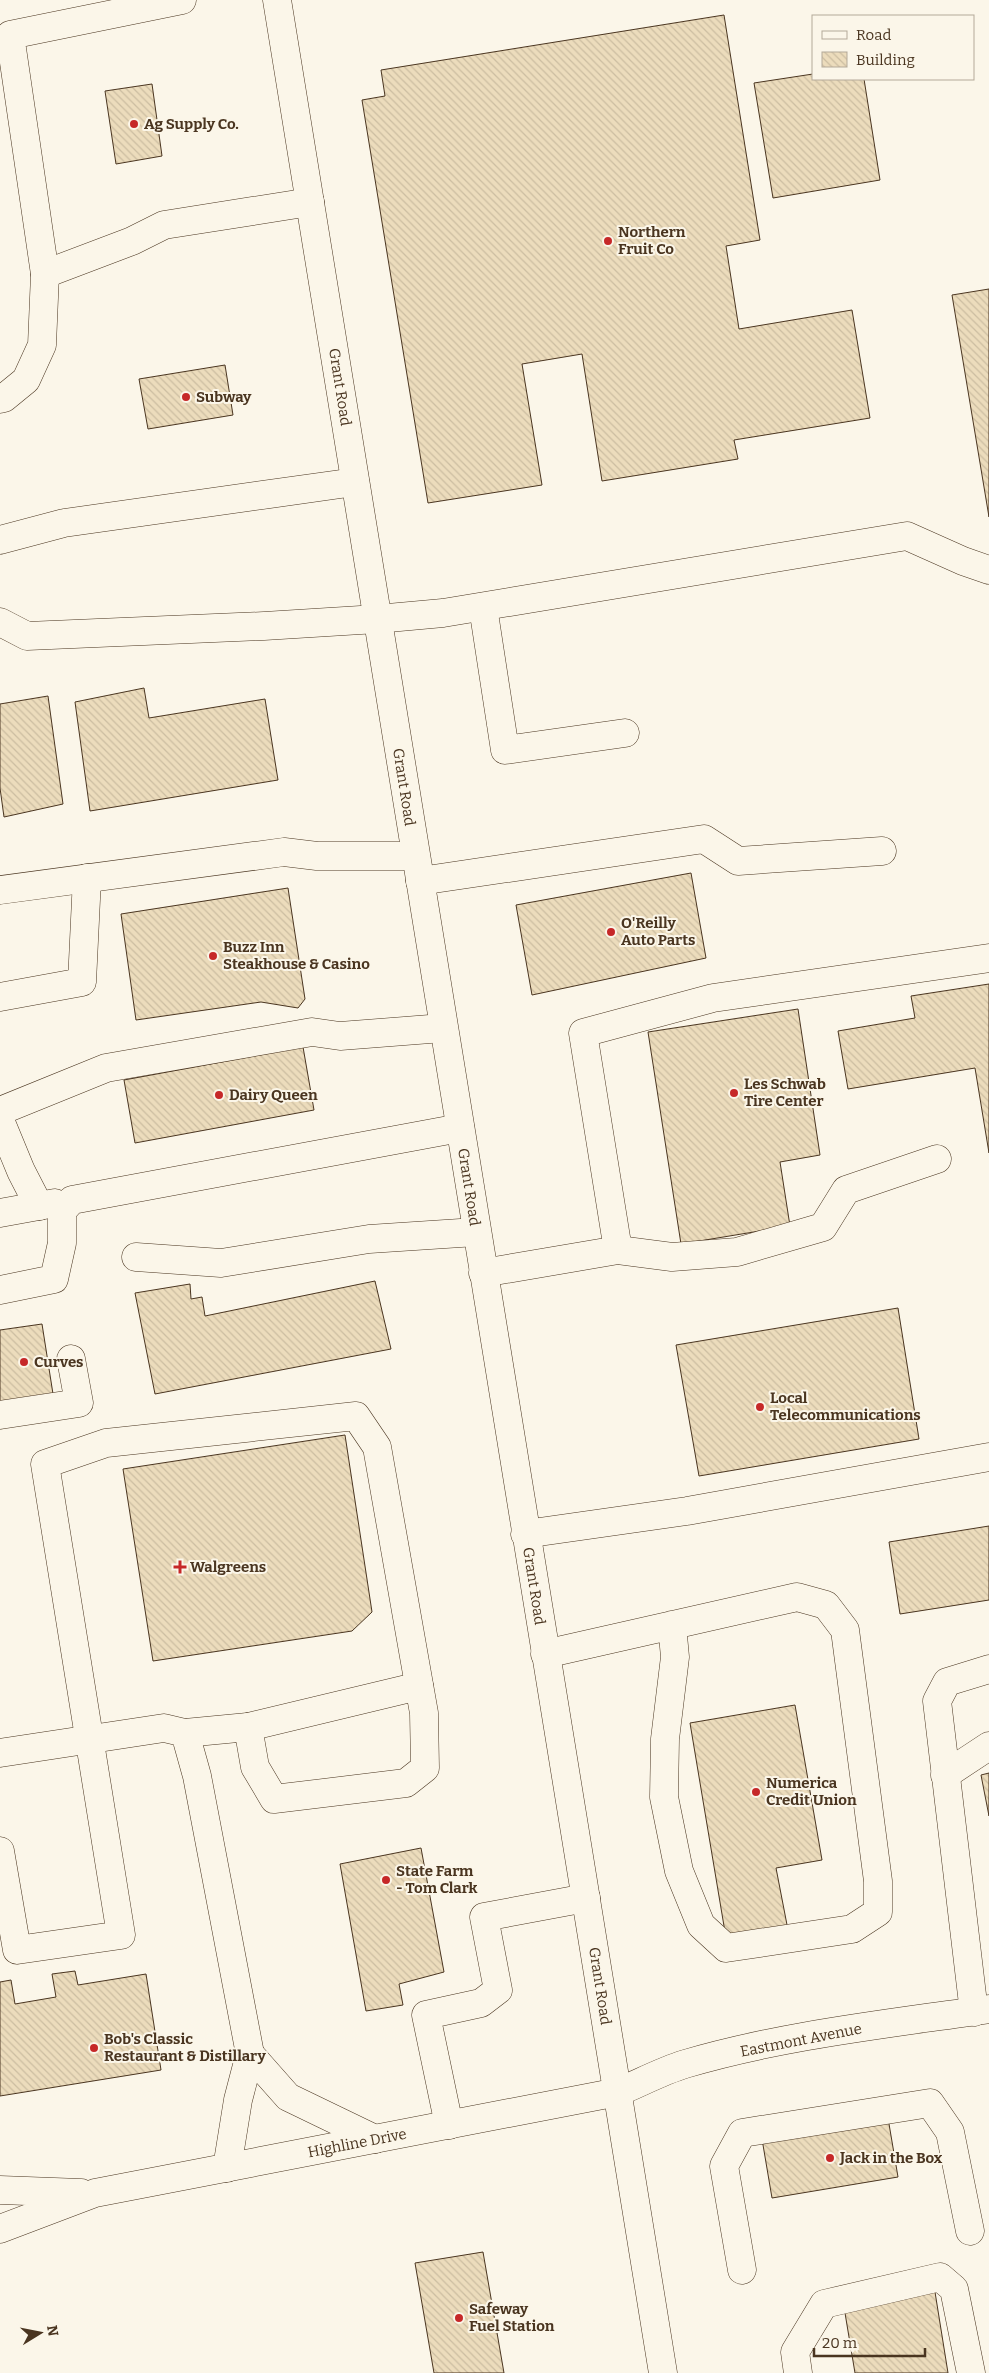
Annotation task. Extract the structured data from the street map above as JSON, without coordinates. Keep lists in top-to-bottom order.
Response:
{
  "streets": {
    "main road": ["Grant Road", "Eastmont Avenue", "Highline Drive"]
  },
  "crossings": [
    ["Grant Road", "Eastmont Avenue"],
    ["Grant Road", "Highline Drive"],
    ["Eastmont Avenue", "Highline Drive"]
  ],
  "places": {
    "other": [
      "Ag Supply Co.",
      "Northern Fruit Co",
      "Subway",
      "O'Reilly Auto Parts",
      "Buzz Inn Steakhouse & Casino",
      "Les Schwab Tire Center",
      "Dairy Queen",
      "Curves",
      "Local Telecommunications",
      "Numerica Credit Union",
      "State Farm - Tom Clark",
      "Bob's Classic Restaurant & Distillary",
      "Jack in the Box",
      "Safeway Fuel Station"
    ],
    "health": ["Walgreens"]
  },
  "legend": ["Road", "Building"],
  "scale_bar": "20 m",
  "north": "right"
}
